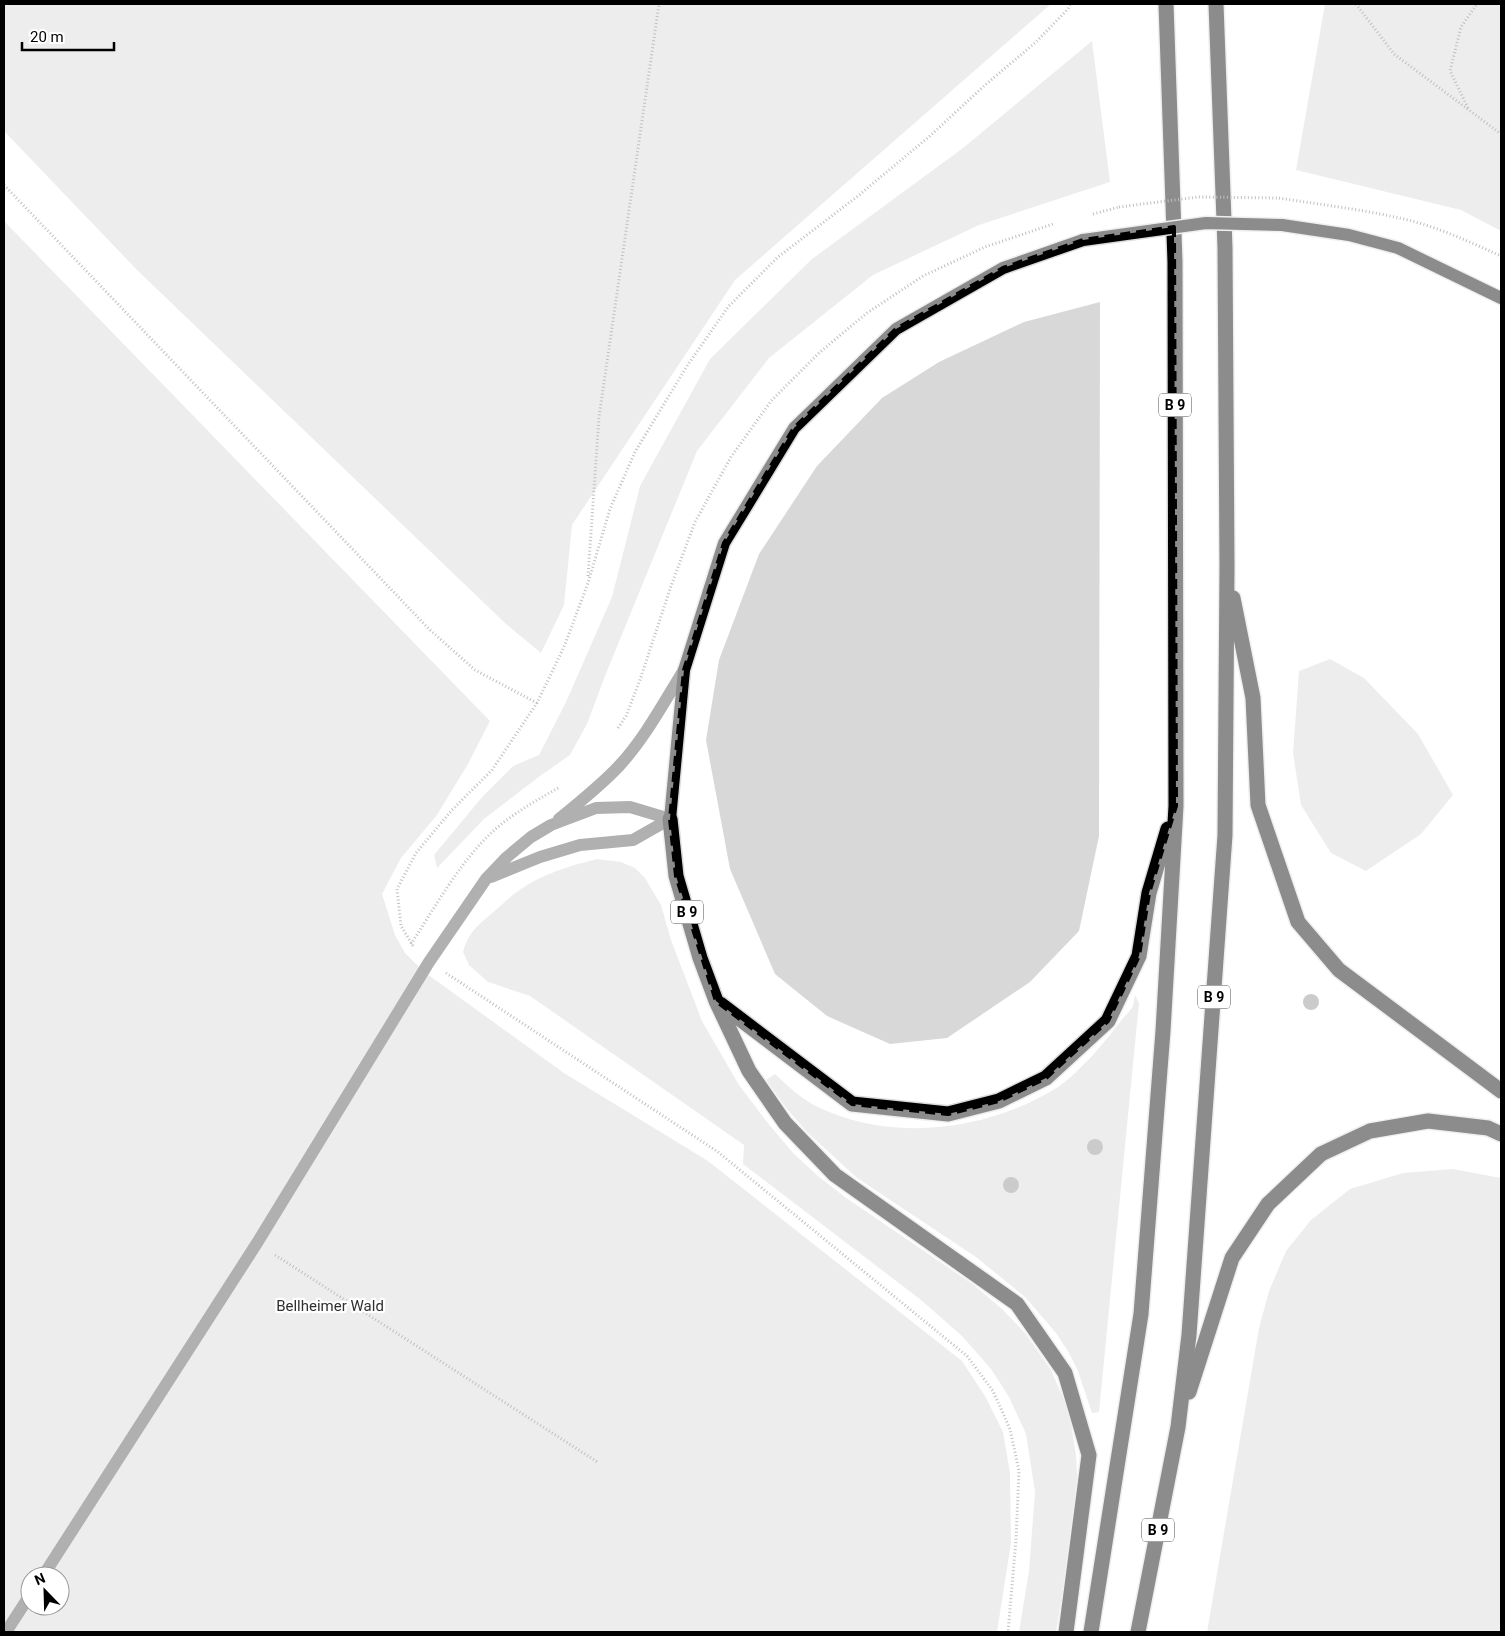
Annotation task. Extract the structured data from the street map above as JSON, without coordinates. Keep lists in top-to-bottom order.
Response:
{
  "streets": {
    "highway": ["B 9"]
  },
  "parks": ["Bellheimer Wald"],
  "scale_bar": "20 m",
  "north": "top left"
}
